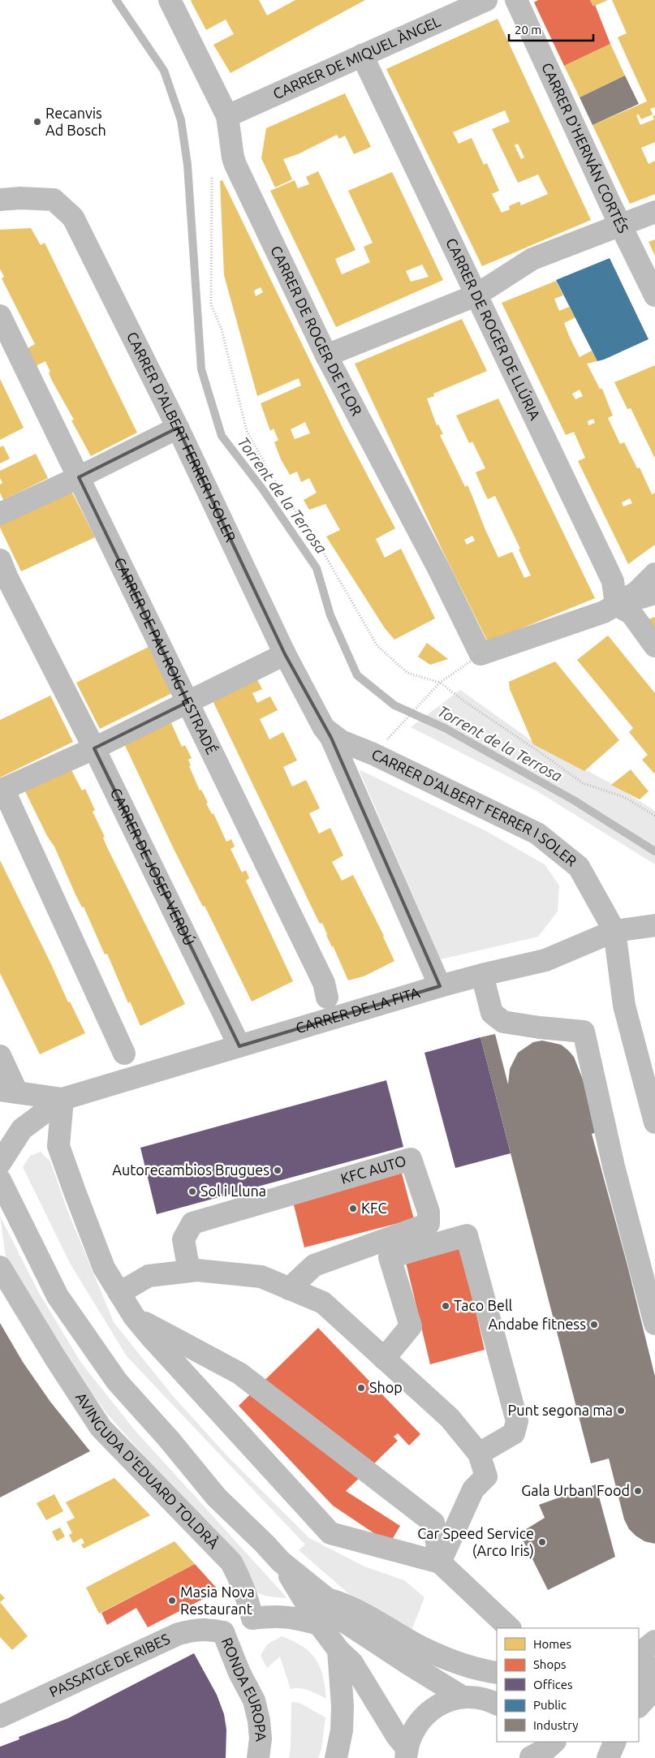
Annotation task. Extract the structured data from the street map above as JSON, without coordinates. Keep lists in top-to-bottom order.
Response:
{
  "streets": {
    "street": [
      "CARRER DE MIQUEL ÀNGEL",
      "CARRER D'HERNÁN CORTÉS",
      "CARRER DE ROGER DE LLÚRIA",
      "CARRER DE ROGER DE FLOR",
      "CARRER D'ALBERT FERRER I SOLER",
      "CARRER DE PAU ROIG I ESTRADÉ",
      "CARRER DE JOSEP VERDÚ",
      "CARRER DE LA FITA",
      "KFC AUTO",
      "AVINGUDA D'EDUARD TOLDRÀ",
      "PASSATGE DE RIBES",
      "RONDA EUROPA"
    ]
  },
  "crossings": [
    ["CARRER DE MIQUEL ÀNGEL", "CARRER DE ROGER DE LLÚRIA"],
    ["CARRER DE MIQUEL ÀNGEL", "CARRER DE ROGER DE FLOR"],
    ["CARRER D'ALBERT FERRER I SOLER", "CARRER DE LA FITA"],
    ["CARRER DE JOSEP VERDÚ", "CARRER DE LA FITA"],
    ["AVINGUDA D'EDUARD TOLDRÀ", "RONDA EUROPA"],
    ["PASSATGE DE RIBES", "RONDA EUROPA"]
  ],
  "water": ["Torrent de la Terrosa"],
  "places": [
    "Recanvis Ad Bosch",
    "Autorecambios Brugues",
    "Sol i Lluna",
    "KFC",
    "Taco Bell",
    "Andabe fitness",
    "Shop",
    "Punt segona ma",
    "Gala Urban Food",
    "Car Speed Service (Arco Iris)",
    "Masia Nova Restaurant"
  ],
  "legend": [
    "Homes",
    "Shops",
    "Offices",
    "Public",
    "Industry"
  ],
  "scale_bar": "20 m"
}
